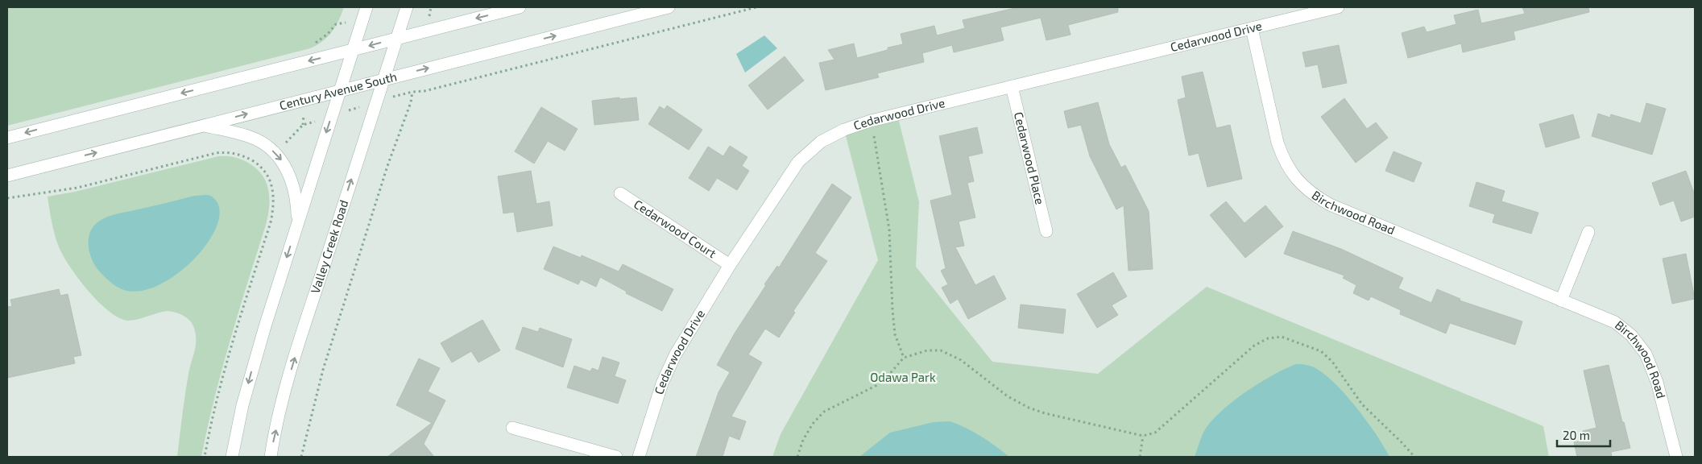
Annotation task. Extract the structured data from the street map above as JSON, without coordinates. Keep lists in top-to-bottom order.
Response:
{
  "streets": {
    "main road": [
      "Cedarwood Drive",
      "Century Avenue South",
      "Cedarwood Place",
      "Birchwood Road",
      "Cedarwood Court",
      "Valley Creek Road"
    ]
  },
  "crossings": [
    ["Cedarwood Drive", "Cedarwood Place"],
    ["Cedarwood Drive", "Birchwood Road"],
    ["Cedarwood Drive", "Cedarwood Court"],
    ["Century Avenue South", "Valley Creek Road"]
  ],
  "parks": ["Odawa Park"],
  "scale_bar": "20 m"
}
